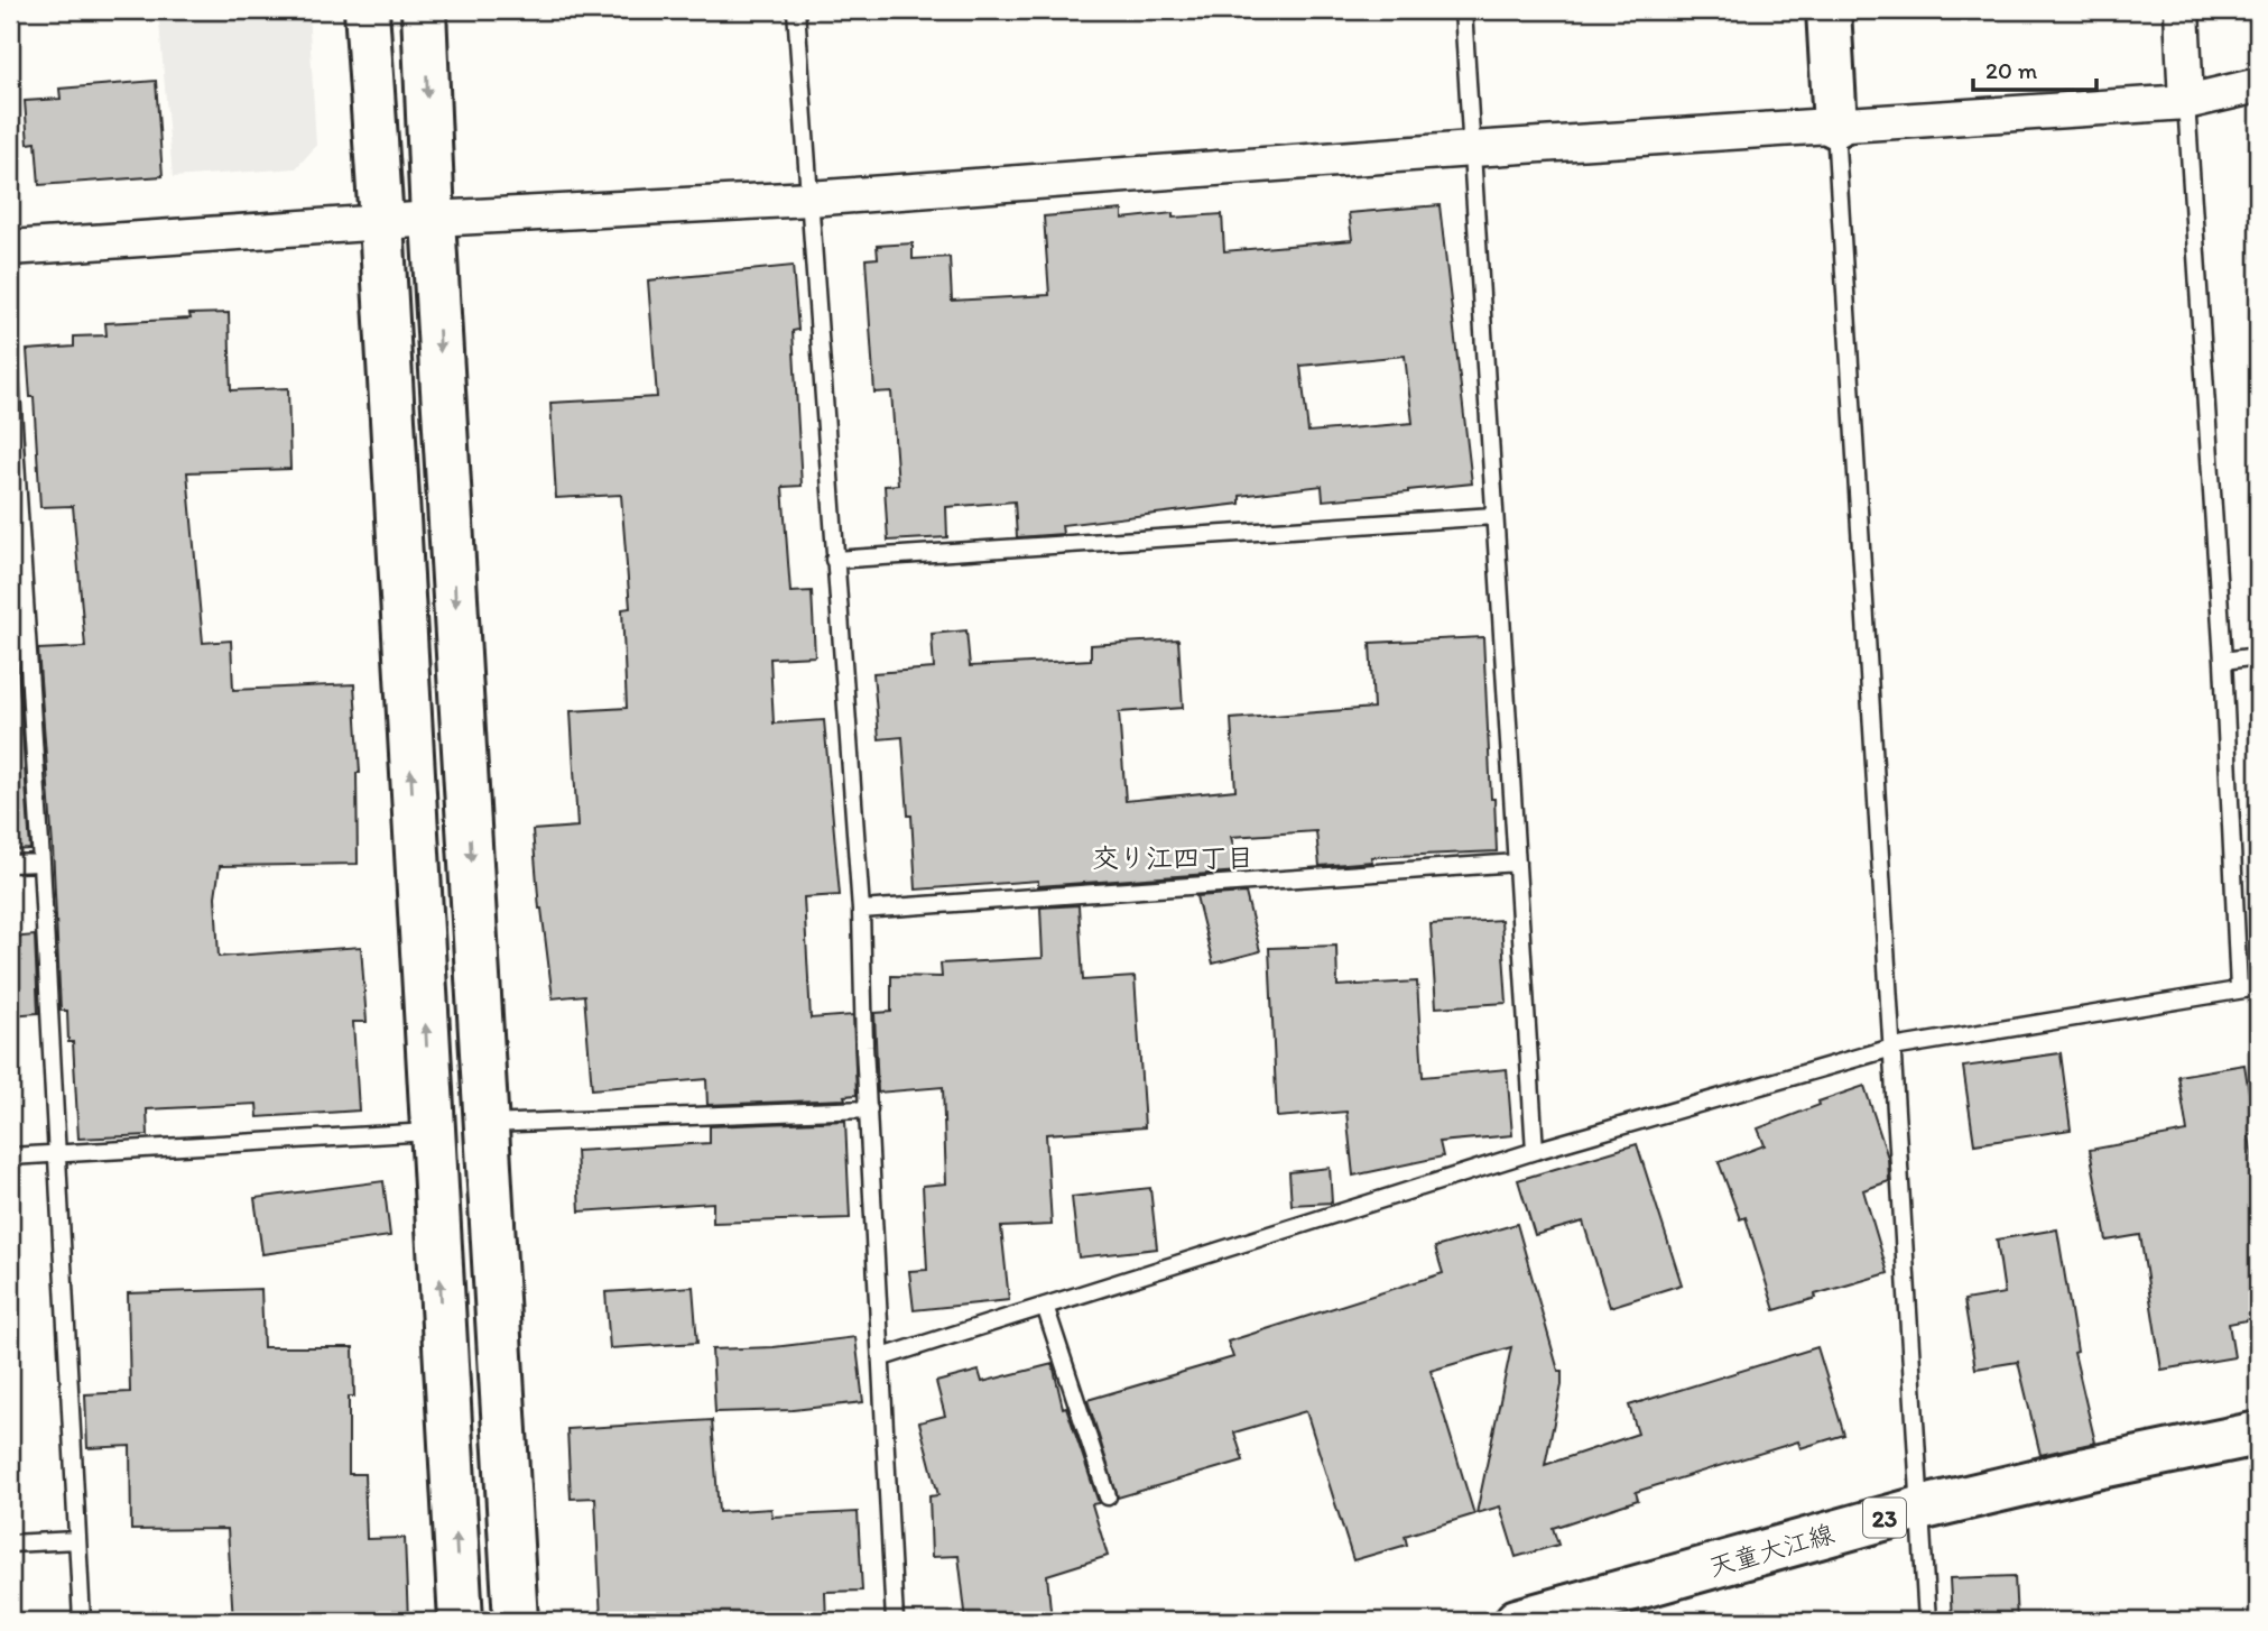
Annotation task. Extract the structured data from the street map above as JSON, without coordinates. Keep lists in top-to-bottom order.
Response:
{
  "streets": {
    "street": ["23", "天童大江線"]
  },
  "districts": ["交り江四丁目"],
  "scale_bar": "20 m"
}
